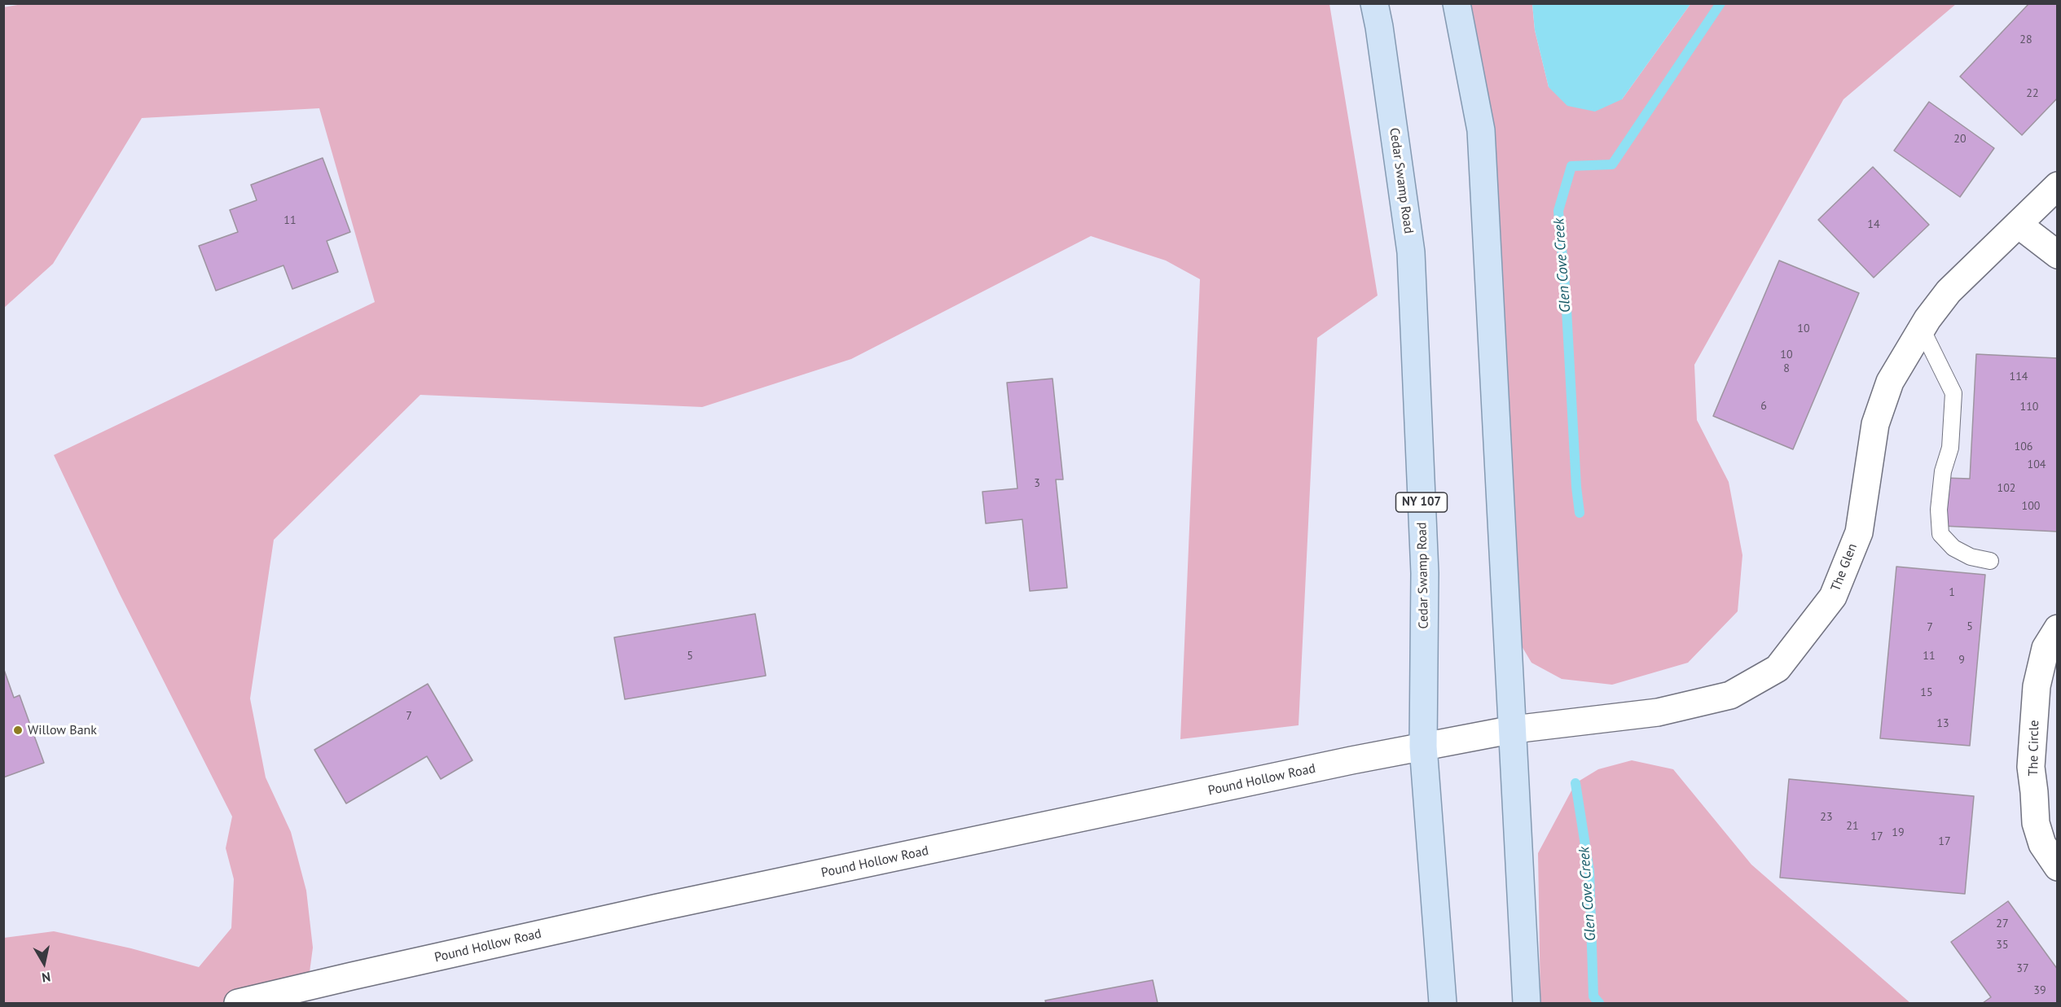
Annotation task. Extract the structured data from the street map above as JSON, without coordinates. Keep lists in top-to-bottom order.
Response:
{
  "streets": {
    "main road": ["Cedar Swamp Road", "NY 107"],
    "street": ["The Glen", "The Circle", "Pound Hollow Road"]
  },
  "crossings": [
    ["Cedar Swamp Road", "Pound Hollow Road"],
    ["The Glen", "Pound Hollow Road"]
  ],
  "water": ["Glen Cove Creek"],
  "places": ["Willow Bank"],
  "house_numbers": [
    "28",
    "22",
    "20",
    "11",
    "14",
    "10",
    "10",
    "8",
    "114",
    "6",
    "110",
    "106",
    "104",
    "3",
    "102",
    "100",
    "1",
    "5",
    "7",
    "5",
    "11",
    "9",
    "15",
    "7",
    "13",
    "23",
    "21",
    "19",
    "17",
    "17",
    "27",
    "35",
    "37",
    "39"
  ],
  "north": "bottom"
}
